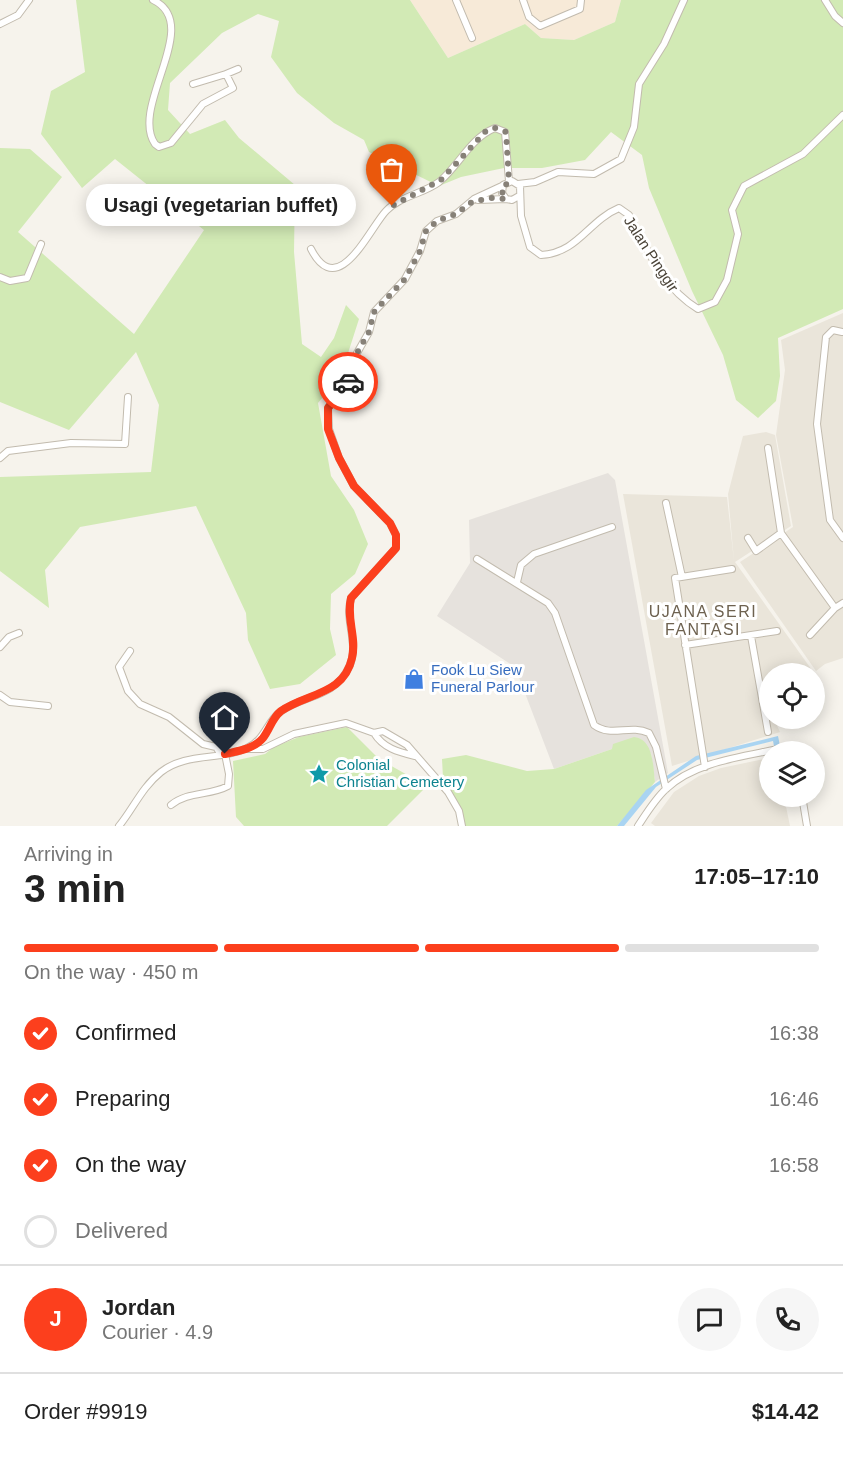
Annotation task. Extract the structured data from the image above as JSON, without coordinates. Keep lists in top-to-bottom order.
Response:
{
  "streets": {
    "street": ["Jalan Pinggir"]
  },
  "districts": ["UJANA SERI FANTASI"],
  "places": {
    "other": ["Usagi (vegetarian buffet)"],
    "shop": ["Fook Lu Siew Funeral Parlour"],
    "place": ["Colonial Christian Cemetery"]
  },
  "page": {
    "bubble": "Usagi (vegetarian buffet)",
    "heading": ["3 min", "Arriving in", "17:05–17:10"],
    "panel": [
      "Jordan",
      "Courier · 4.9",
      "Order #9919",
      "$14.42"
    ],
    "bar": "On the way · 450 m",
    "list": [
      ["Confirmed", "16:38"],
      ["Preparing", "16:46"],
      ["On the way", "16:58"],
      "Delivered"
    ],
    "round": "J"
  }
}
